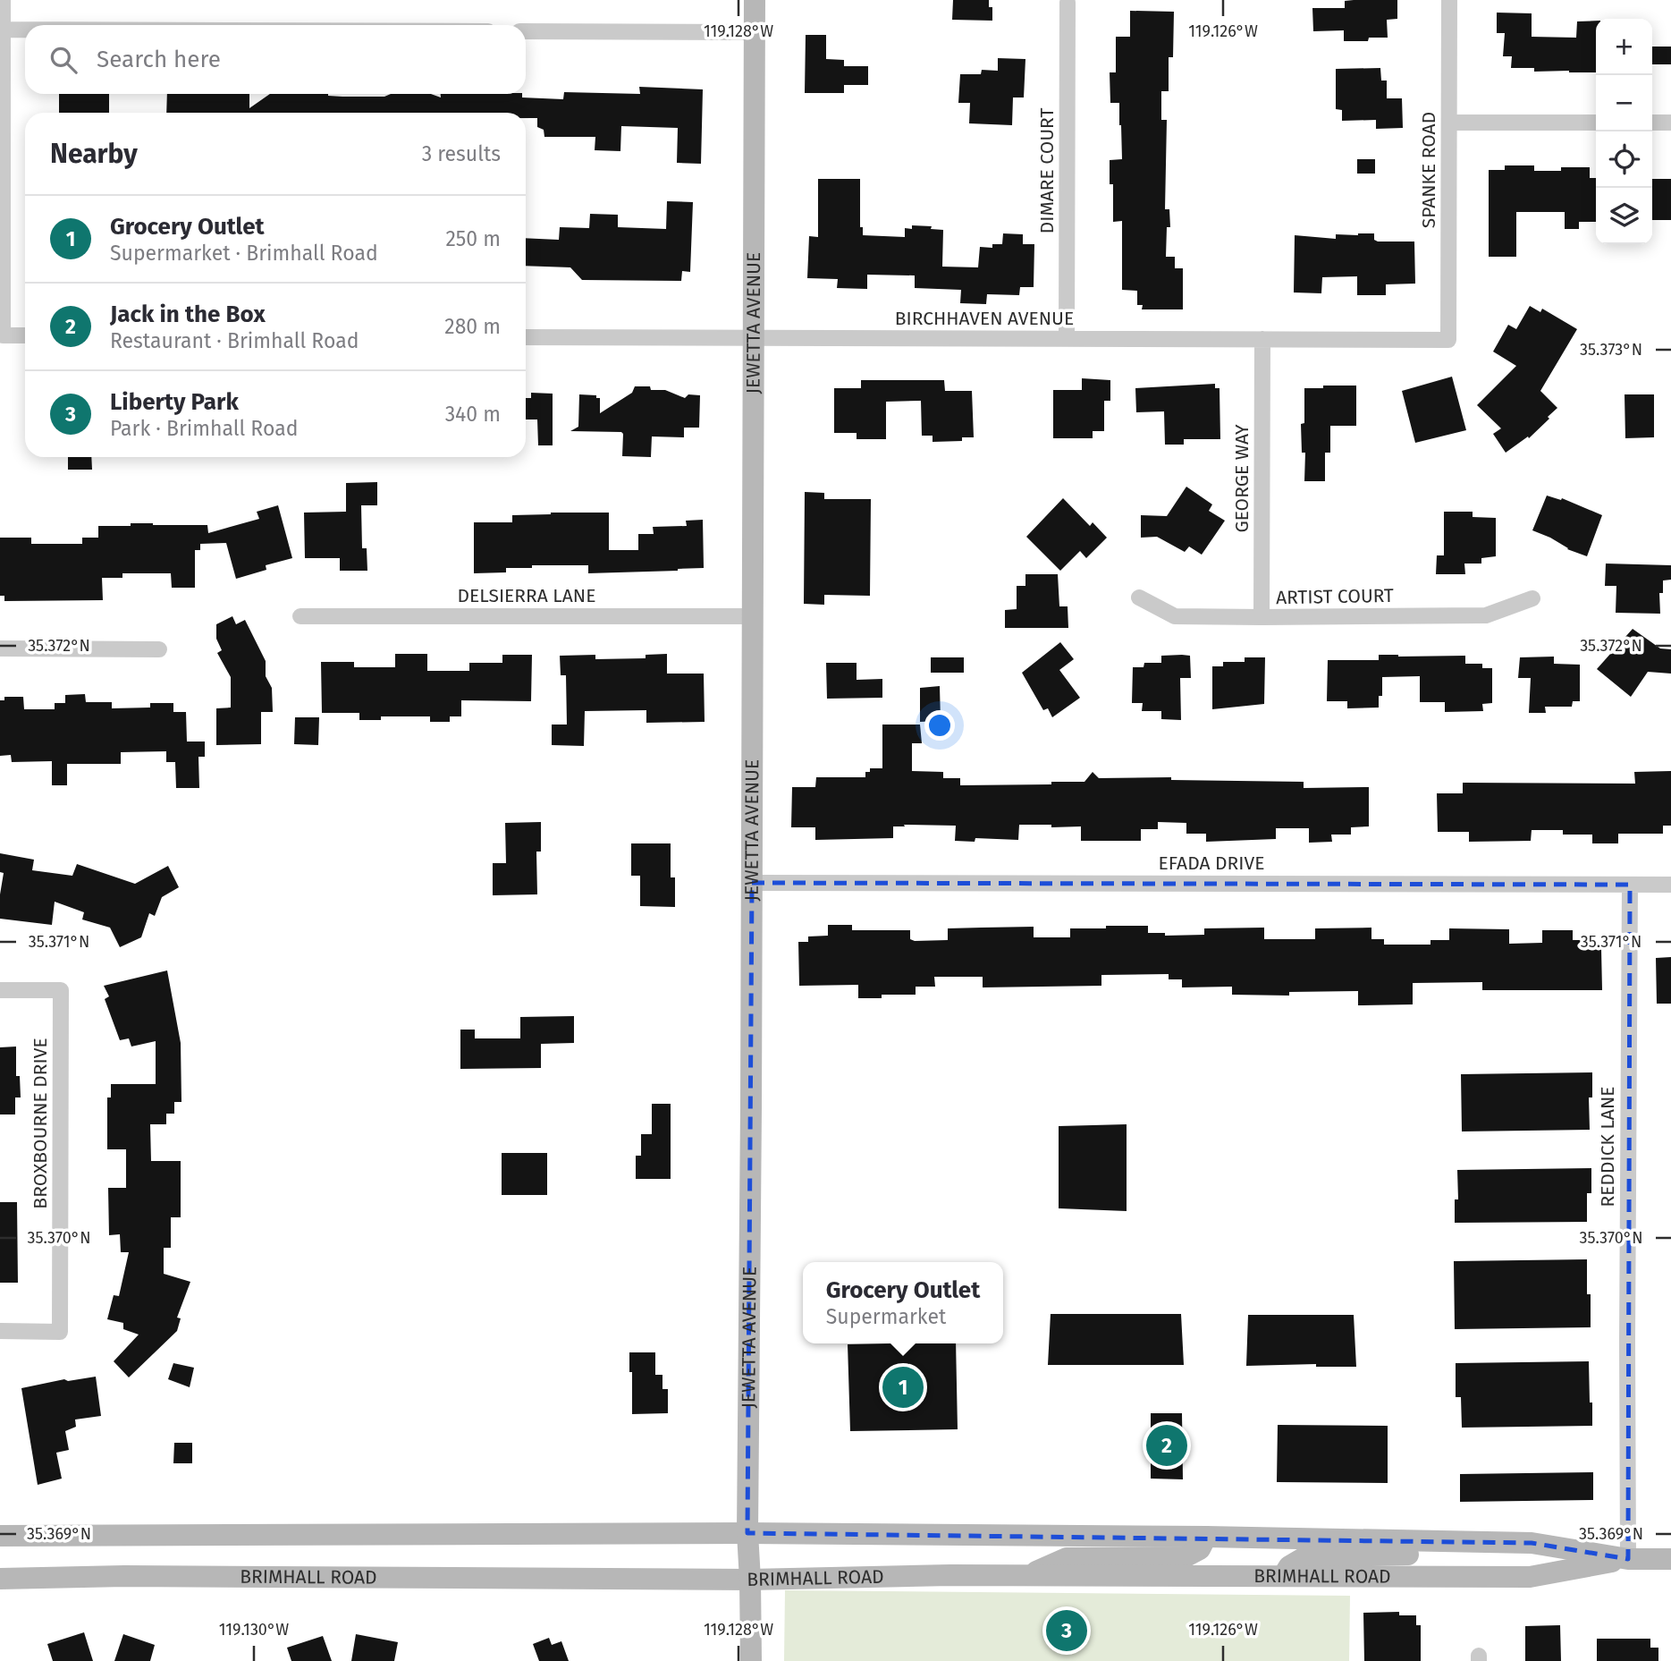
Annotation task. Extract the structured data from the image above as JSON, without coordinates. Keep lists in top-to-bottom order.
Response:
{
  "streets": {
    "street": [
      "SPANKE ROAD",
      "DIMARE COURT",
      "BIRCHHAVEN AVENUE",
      "JEWETTA AVENUE",
      "GEORGE WAY",
      "DELSIERRA LANE",
      "ARTIST COURT",
      "EFADA DRIVE",
      "BROXBOURNE DRIVE",
      "REDDICK LANE",
      "BRIMHALL ROAD"
    ]
  },
  "crossings": [
    ["SPANKE ROAD", "BIRCHHAVEN AVENUE"],
    ["DIMARE COURT", "BIRCHHAVEN AVENUE"],
    ["BIRCHHAVEN AVENUE", "JEWETTA AVENUE"],
    ["BIRCHHAVEN AVENUE", "GEORGE WAY"],
    ["JEWETTA AVENUE", "DELSIERRA LANE"],
    ["JEWETTA AVENUE", "EFADA DRIVE"],
    ["JEWETTA AVENUE", "BRIMHALL ROAD"],
    ["GEORGE WAY", "ARTIST COURT"],
    ["EFADA DRIVE", "REDDICK LANE"],
    ["REDDICK LANE", "BRIMHALL ROAD"]
  ],
  "page": {
    "map_buttons": ["+", "−"],
    "search": "Search here",
    "heading": ["Nearby", "3 results"],
    "list": [
      {
        "mark": "1",
        "name": "Grocery Outlet",
        "note": "Supermarket · Brimhall Road",
        "value": "250 m"
      },
      {
        "mark": "2",
        "name": "Jack in the Box",
        "note": "Restaurant · Brimhall Road",
        "value": "280 m"
      },
      {
        "mark": "3",
        "name": "Liberty Park",
        "note": "Park · Brimhall Road",
        "value": "340 m"
      }
    ],
    "popup": ["Grocery Outlet", "Supermarket"],
    "pins": ["1", "2", "3"]
  },
  "coordinates": [
    "119.128°W",
    "119.126°W",
    "35.373°N",
    "35.372°N",
    "35.371°N",
    "35.370°N",
    "35.369°N",
    "119.130°W"
  ]
}
